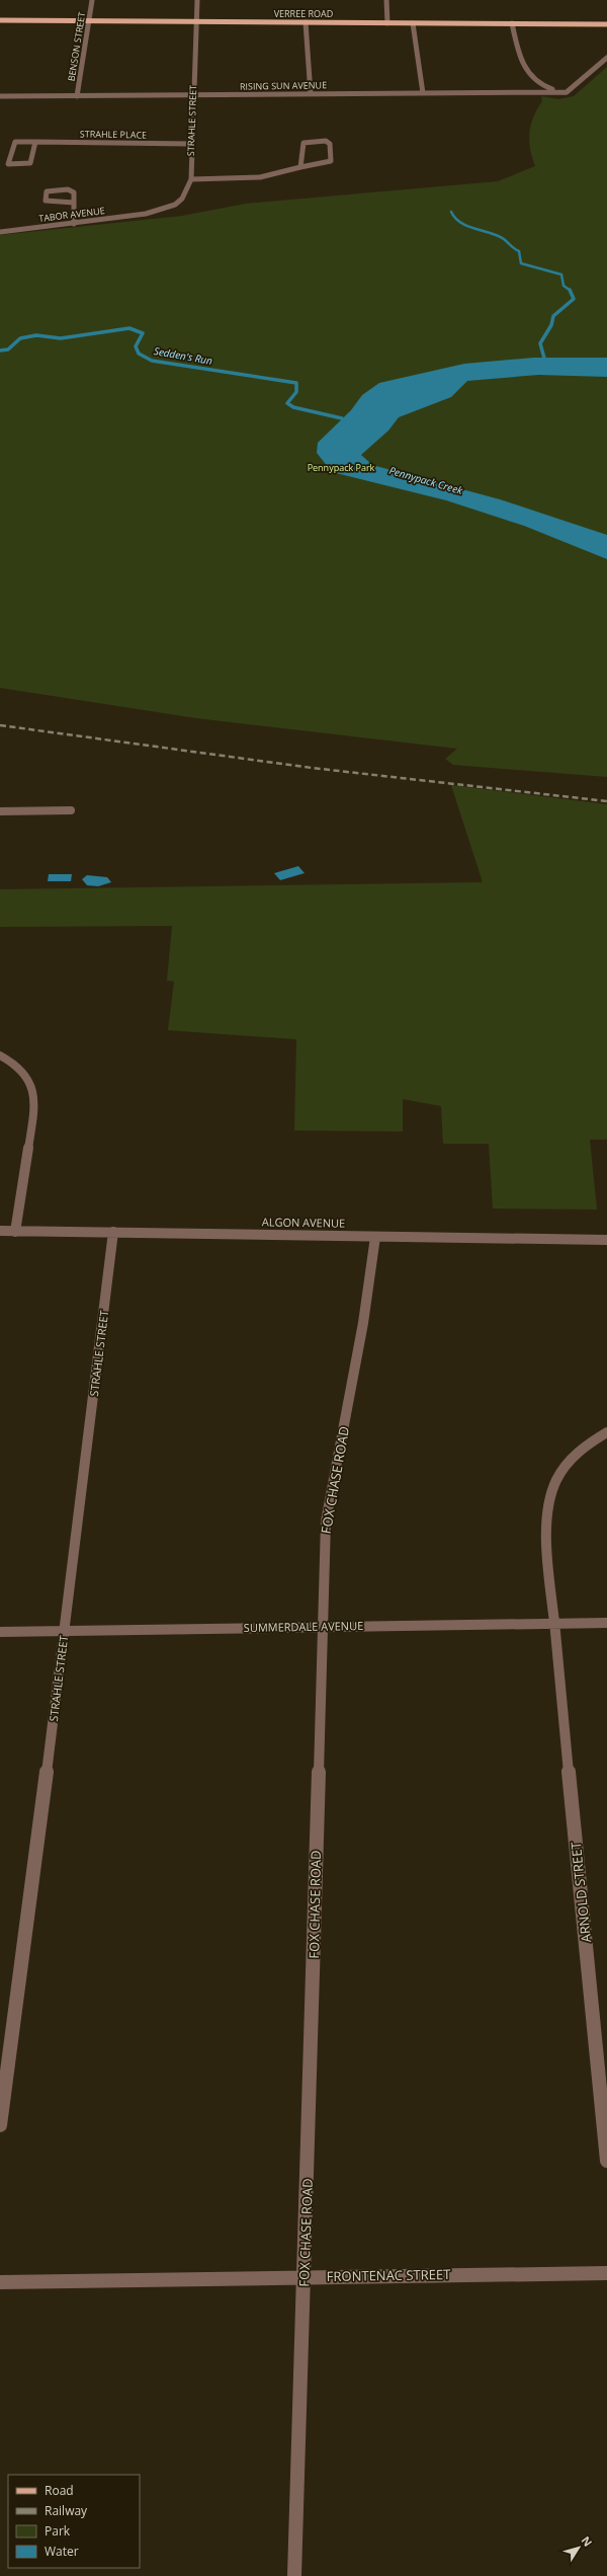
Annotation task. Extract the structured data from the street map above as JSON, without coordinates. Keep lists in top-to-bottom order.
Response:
{
  "streets": {
    "main road": ["VERREE ROAD"],
    "street": [
      "BENSON STREET",
      "RISING SUN AVENUE",
      "STRAHLE STREET",
      "STRAHLE PLACE",
      "TABOR AVENUE",
      "ALGON AVENUE",
      "FOX CHASE ROAD",
      "SUMMERDALE AVENUE",
      "ARNOLD STREET",
      "FRONTENAC STREET"
    ]
  },
  "crossings": [
    ["VERREE ROAD", "BENSON STREET"],
    ["VERREE ROAD", "STRAHLE STREET"],
    ["BENSON STREET", "RISING SUN AVENUE"],
    ["RISING SUN AVENUE", "STRAHLE STREET"],
    ["STRAHLE STREET", "STRAHLE PLACE"],
    ["STRAHLE STREET", "TABOR AVENUE"],
    ["STRAHLE STREET", "ALGON AVENUE"],
    ["STRAHLE STREET", "SUMMERDALE AVENUE"],
    ["ALGON AVENUE", "FOX CHASE ROAD"],
    ["FOX CHASE ROAD", "SUMMERDALE AVENUE"],
    ["FOX CHASE ROAD", "FRONTENAC STREET"],
    ["SUMMERDALE AVENUE", "ARNOLD STREET"]
  ],
  "water": ["Sedden's Run", "Pennypack Creek"],
  "parks": ["Pennypack Park"],
  "legend": [
    "Road",
    "Railway",
    "Park",
    "Water"
  ],
  "north": "top right"
}
